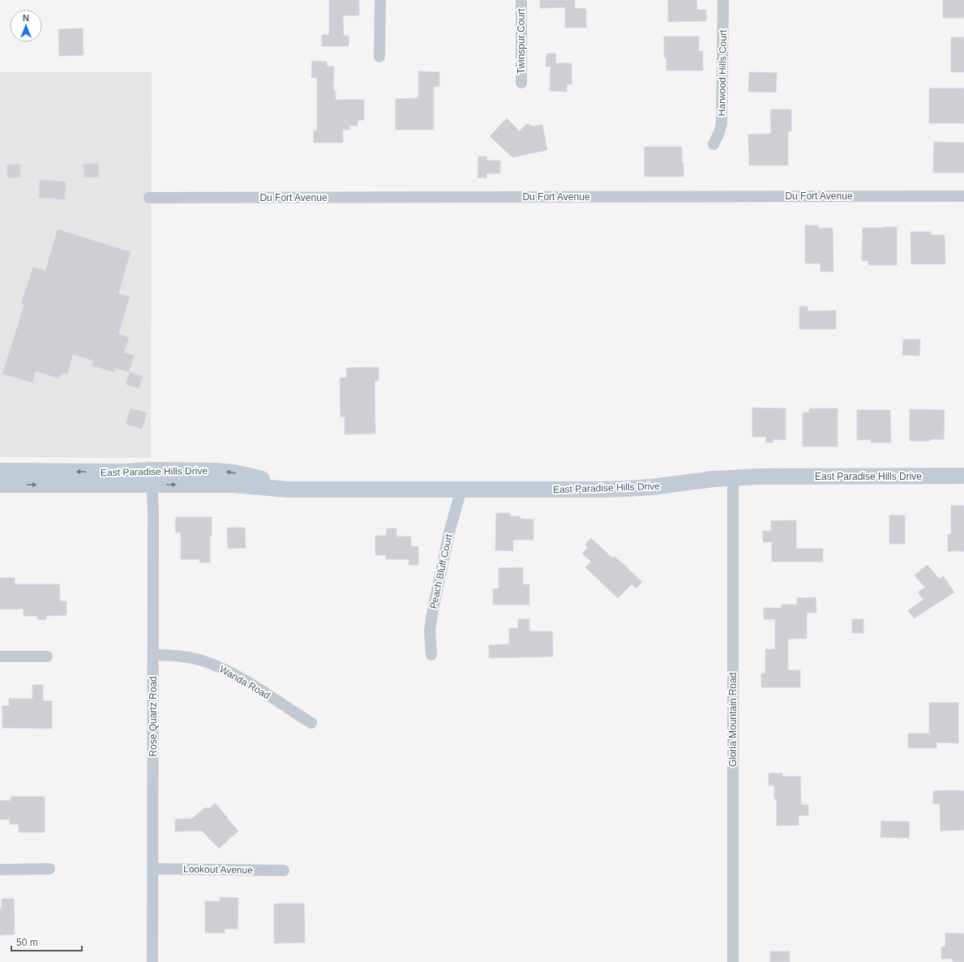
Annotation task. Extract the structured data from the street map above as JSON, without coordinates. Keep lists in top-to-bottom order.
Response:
{
  "streets": {
    "main road": ["East Paradise Hills Drive"],
    "street": [
      "Twinspur Court",
      "Harwood Hills Court",
      "Du Fort Avenue",
      "Peach Bluff Court",
      "Wanda Road",
      "Rose Quartz Road",
      "Gloria Mountain Road",
      "Lookout Avenue"
    ]
  },
  "crossings": [
    ["East Paradise Hills Drive", "Peach Bluff Court"],
    ["East Paradise Hills Drive", "Rose Quartz Road"],
    ["East Paradise Hills Drive", "Gloria Mountain Road"],
    ["Wanda Road", "Rose Quartz Road"],
    ["Rose Quartz Road", "Lookout Avenue"]
  ],
  "scale_bar": "50 m",
  "north": "top"
}
